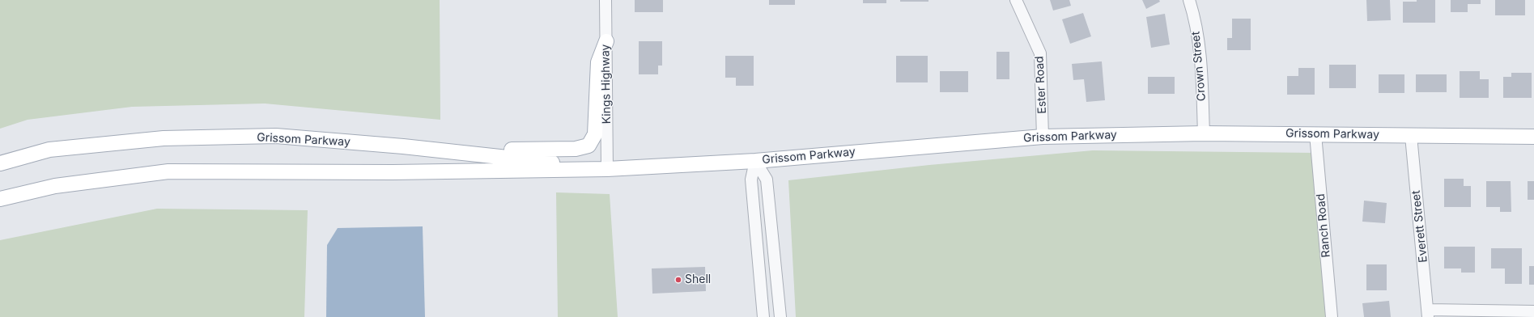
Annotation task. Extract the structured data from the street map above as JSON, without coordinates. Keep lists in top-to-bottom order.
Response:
{
  "streets": {
    "main road": ["Grissom Parkway"],
    "street": [
      "Crown Street",
      "Kings Highway",
      "Ester Road",
      "Ranch Road",
      "Everett Street"
    ]
  },
  "crossings": [
    ["Crown Street", "Grissom Parkway"],
    ["Kings Highway", "Grissom Parkway"],
    ["Ester Road", "Grissom Parkway"],
    ["Grissom Parkway", "Ranch Road"],
    ["Grissom Parkway", "Everett Street"]
  ],
  "places": ["Shell"]
}
